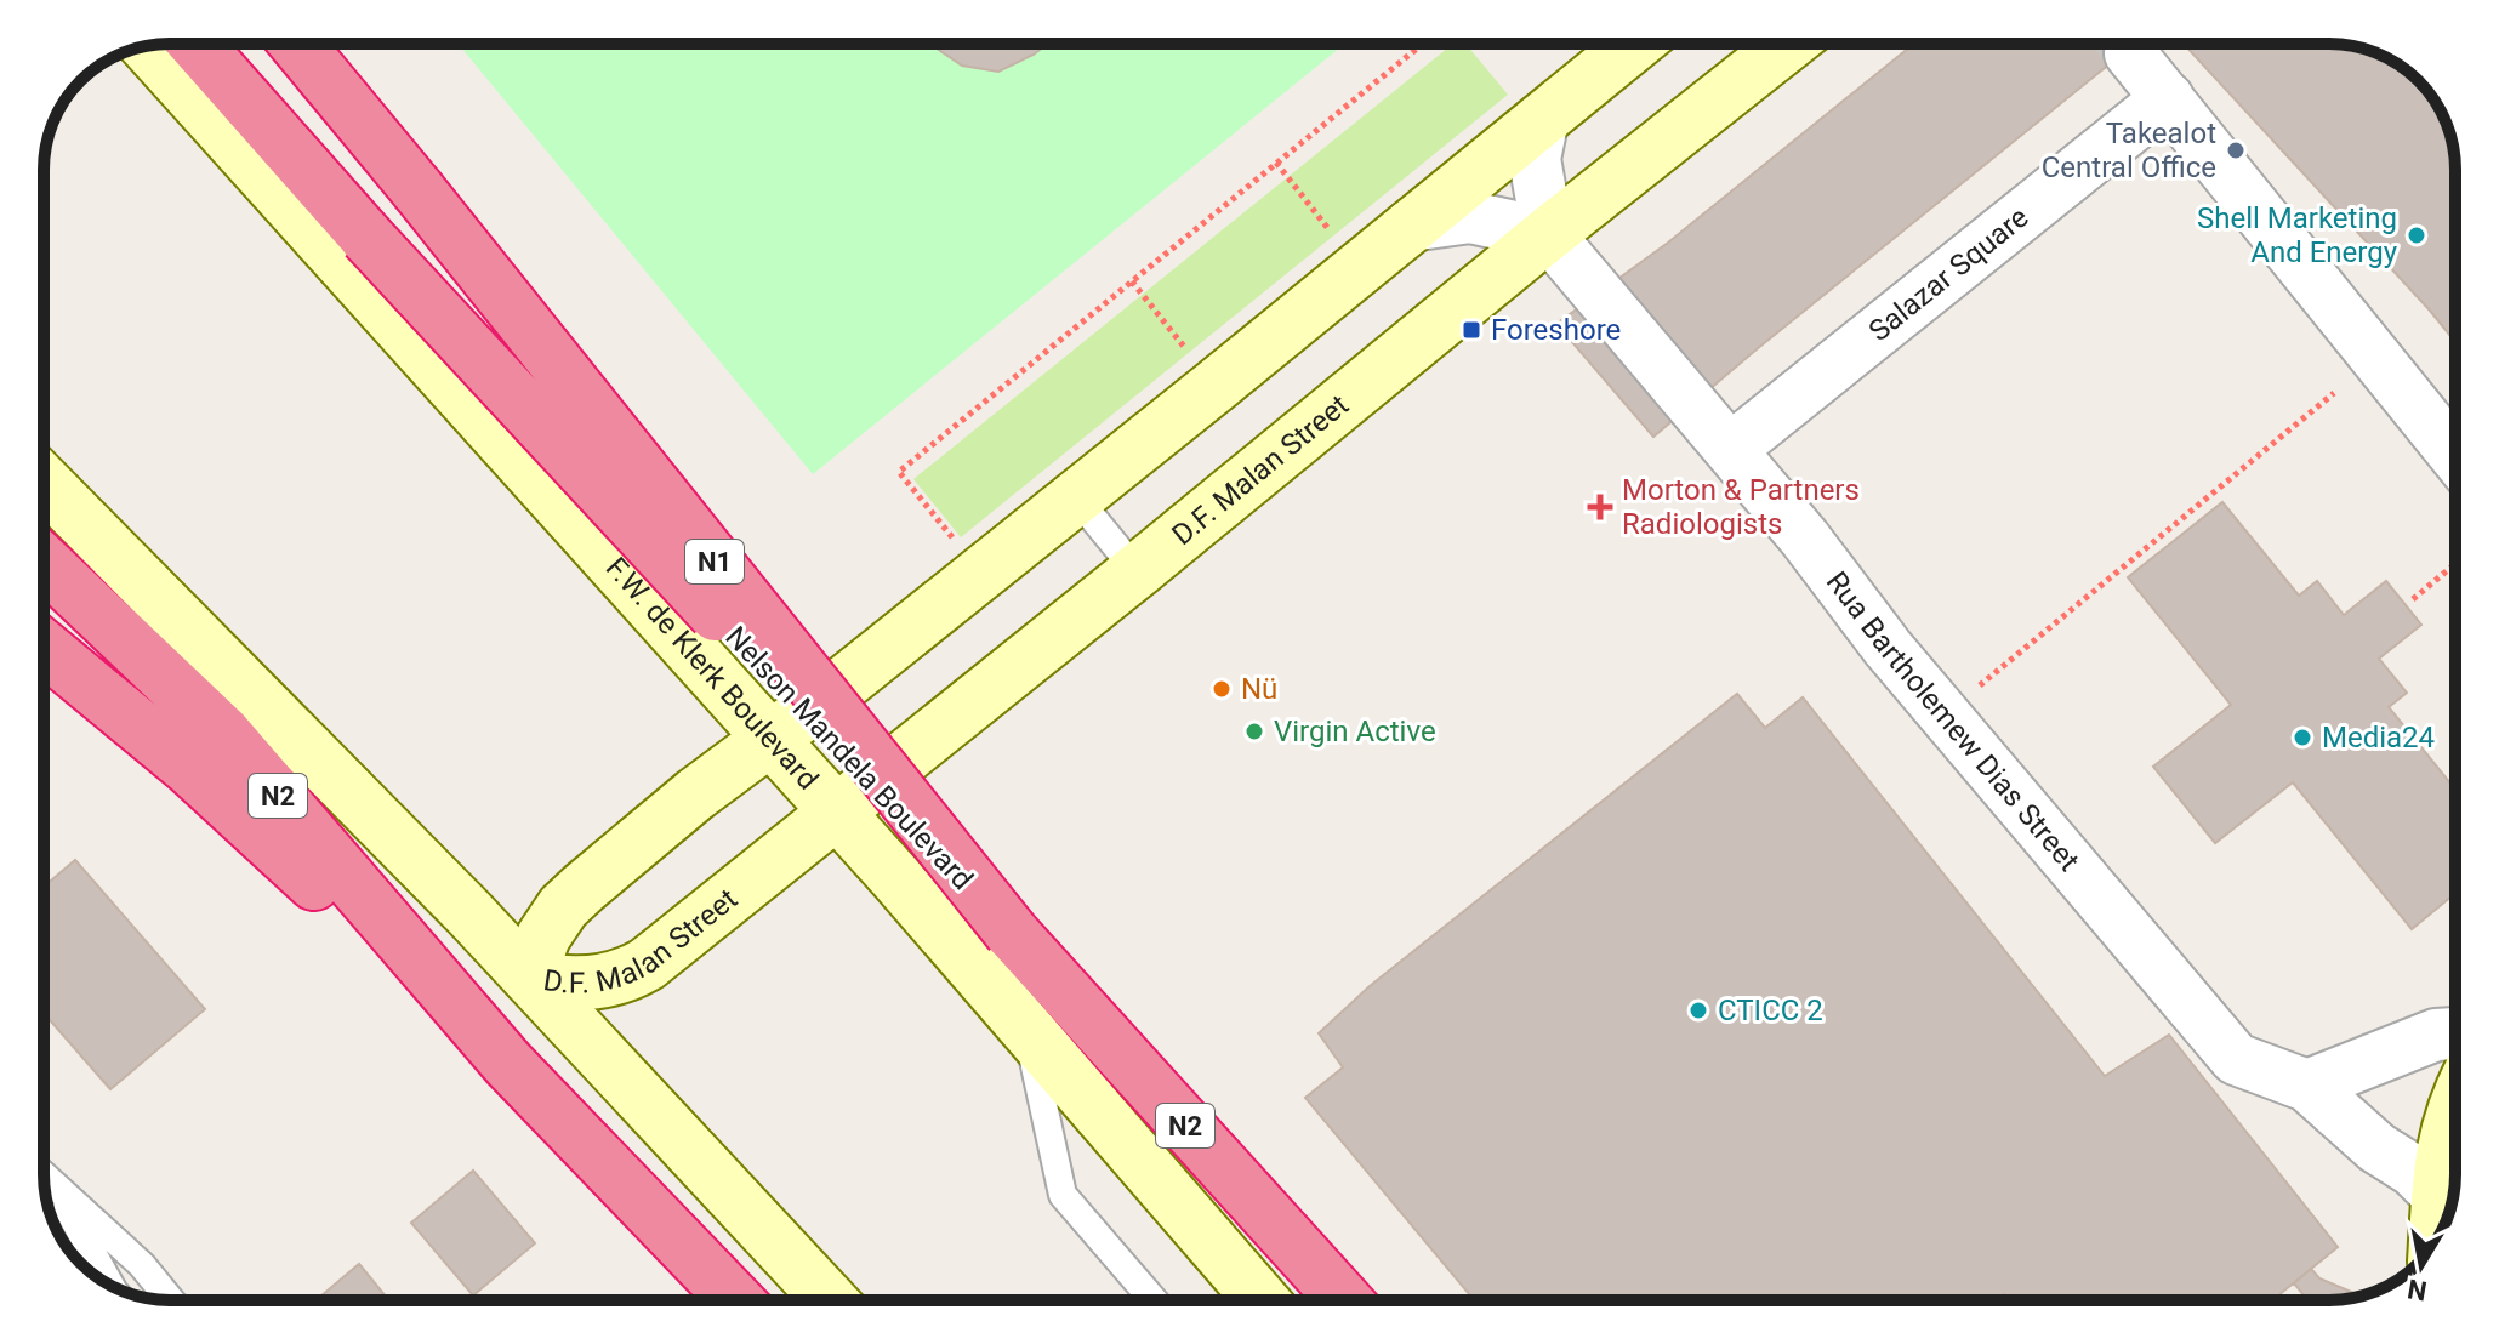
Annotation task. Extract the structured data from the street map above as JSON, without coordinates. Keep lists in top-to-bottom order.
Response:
{
  "streets": {
    "highway": ["N1", "Nelson Mandela Boulevard", "N2"],
    "street": [
      "Salazar Square",
      "D.F. Malan Street",
      "F.W. de Klerk Boulevard",
      "Rua Bartholemew Dias Street"
    ]
  },
  "crossings": [
    ["Salazar Square", "Rua Bartholemew Dias Street"],
    ["D.F. Malan Street", "F.W. de Klerk Boulevard"],
    ["D.F. Malan Street", "Rua Bartholemew Dias Street"],
    ["N1", "Nelson Mandela Boulevard"]
  ],
  "places": {
    "other": [
      "Takealot Central Office",
      "Shell Marketing And Energy",
      "Nü",
      "Virgin Active",
      "Media24",
      "CTICC 2"
    ],
    "transit": ["Foreshore"],
    "health": ["Morton & Partners Radiologists"]
  },
  "north": "bottom"
}
